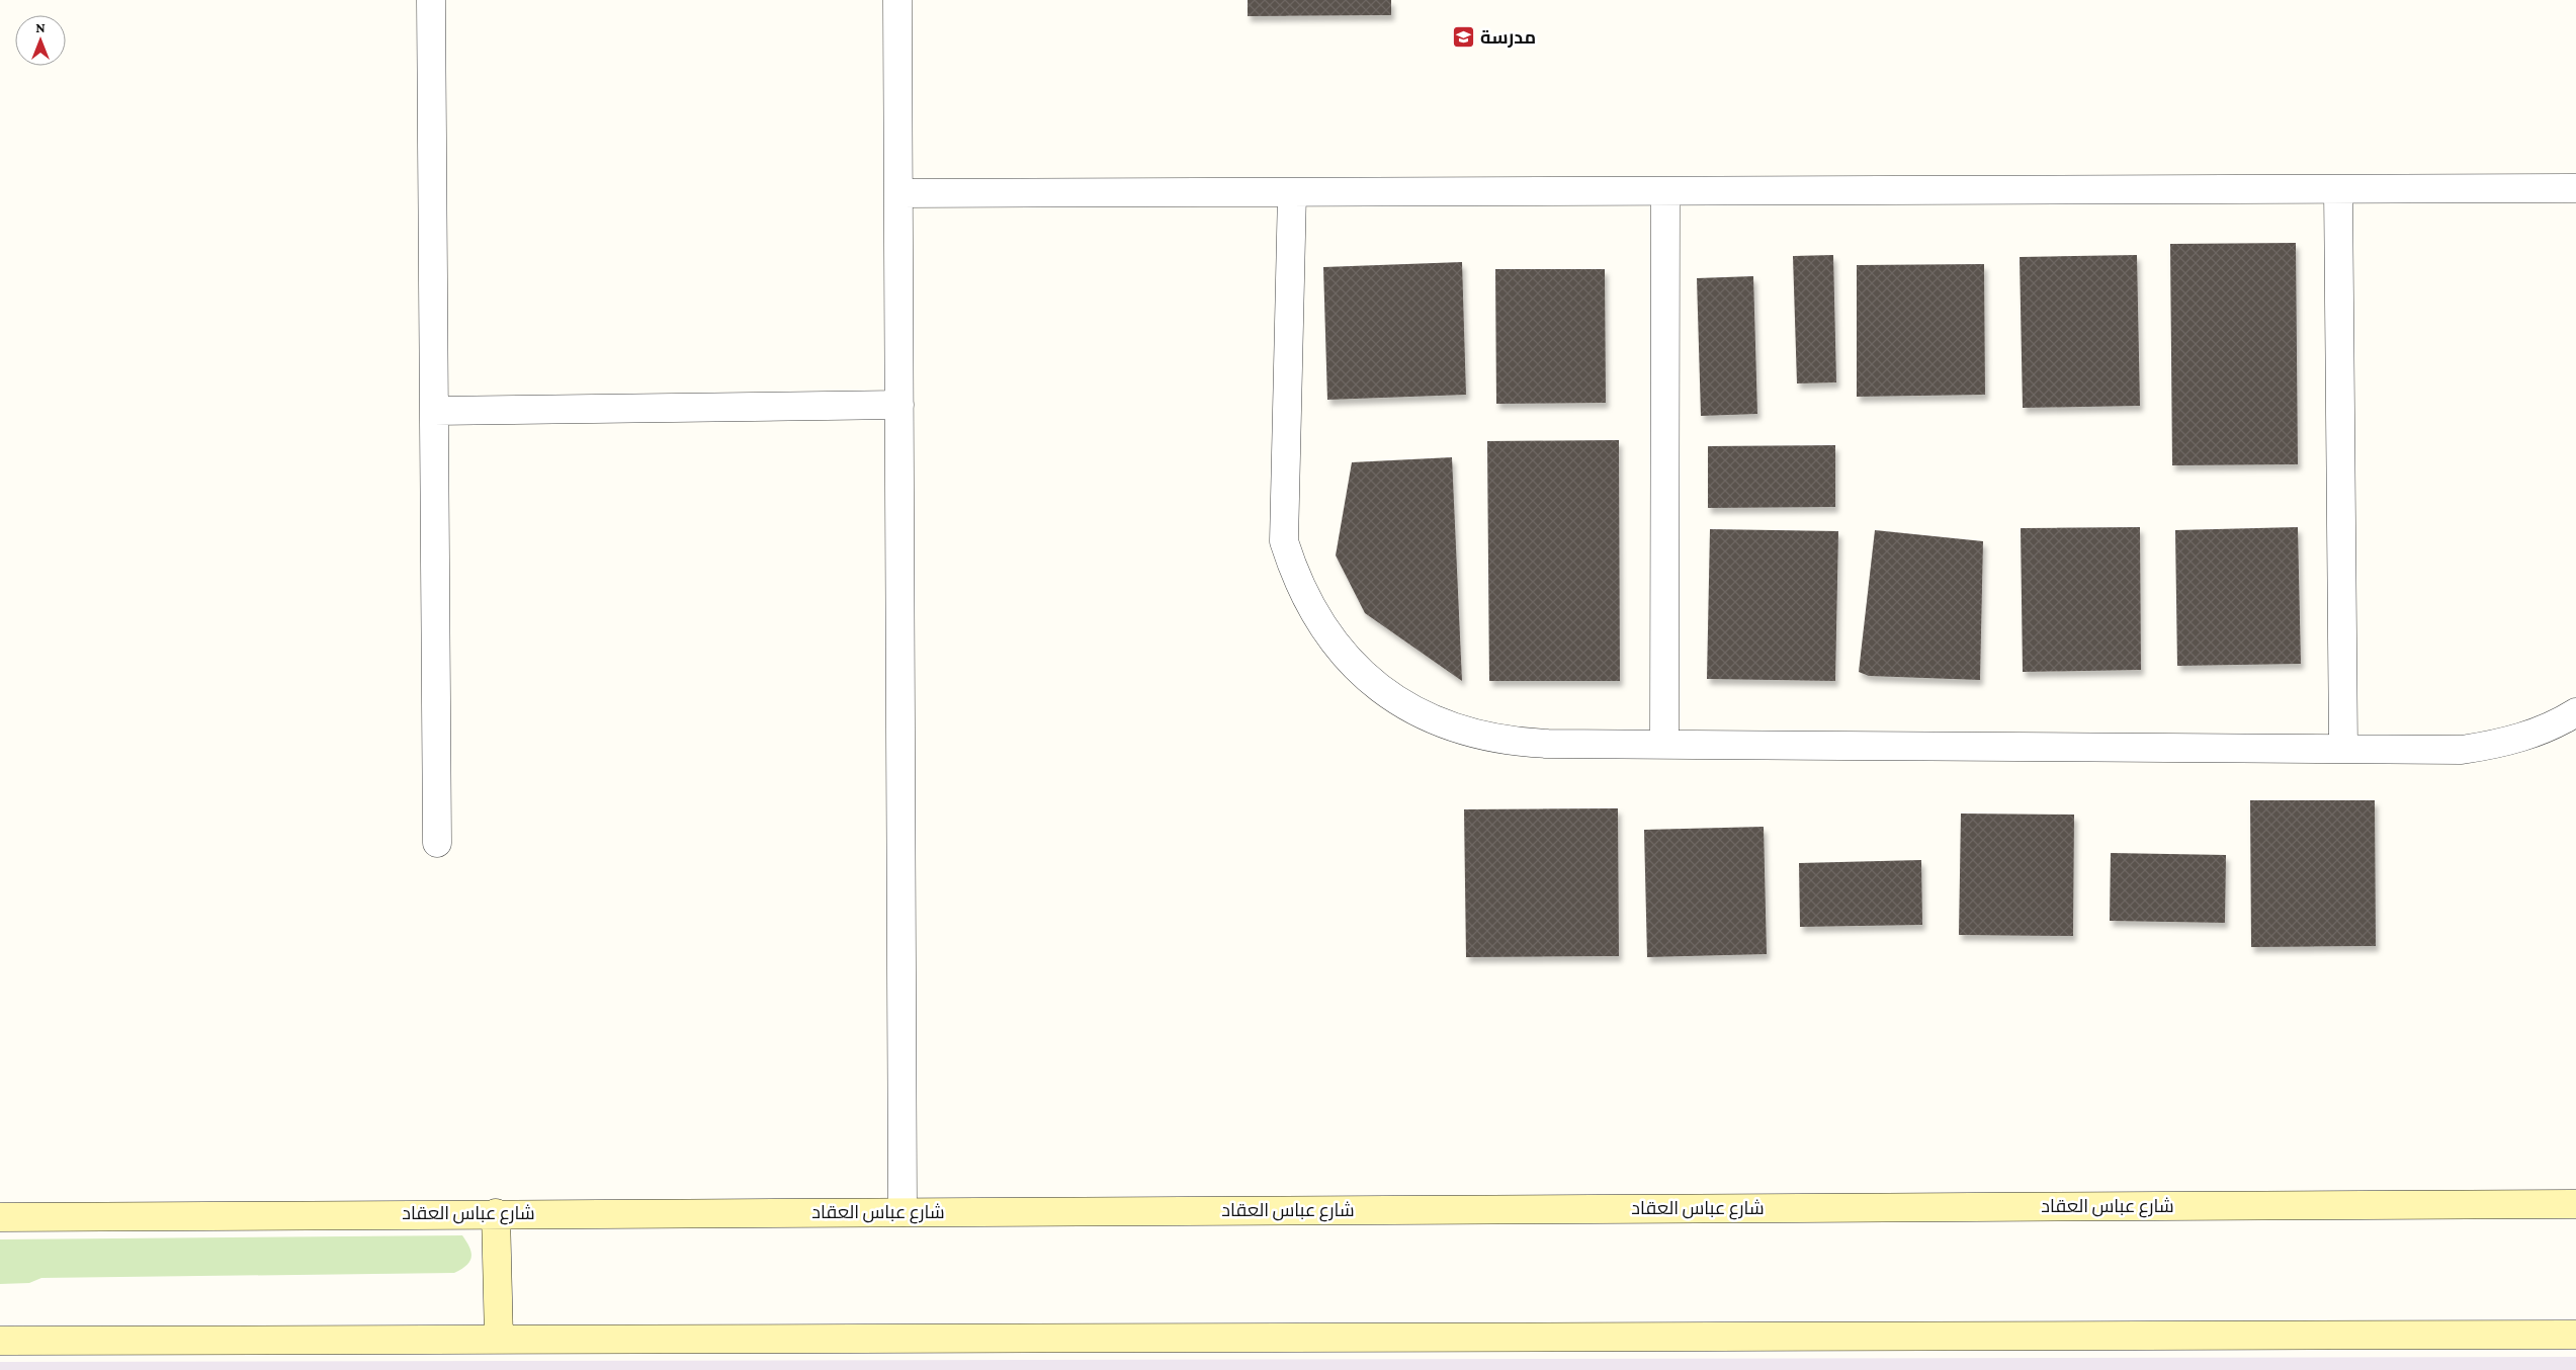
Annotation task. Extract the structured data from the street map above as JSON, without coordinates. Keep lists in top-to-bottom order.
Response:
{
  "streets": {
    "street": ["شارع عباس العقاد"]
  },
  "places": {
    "school or university": ["مدرسة"]
  },
  "north": "top"
}
